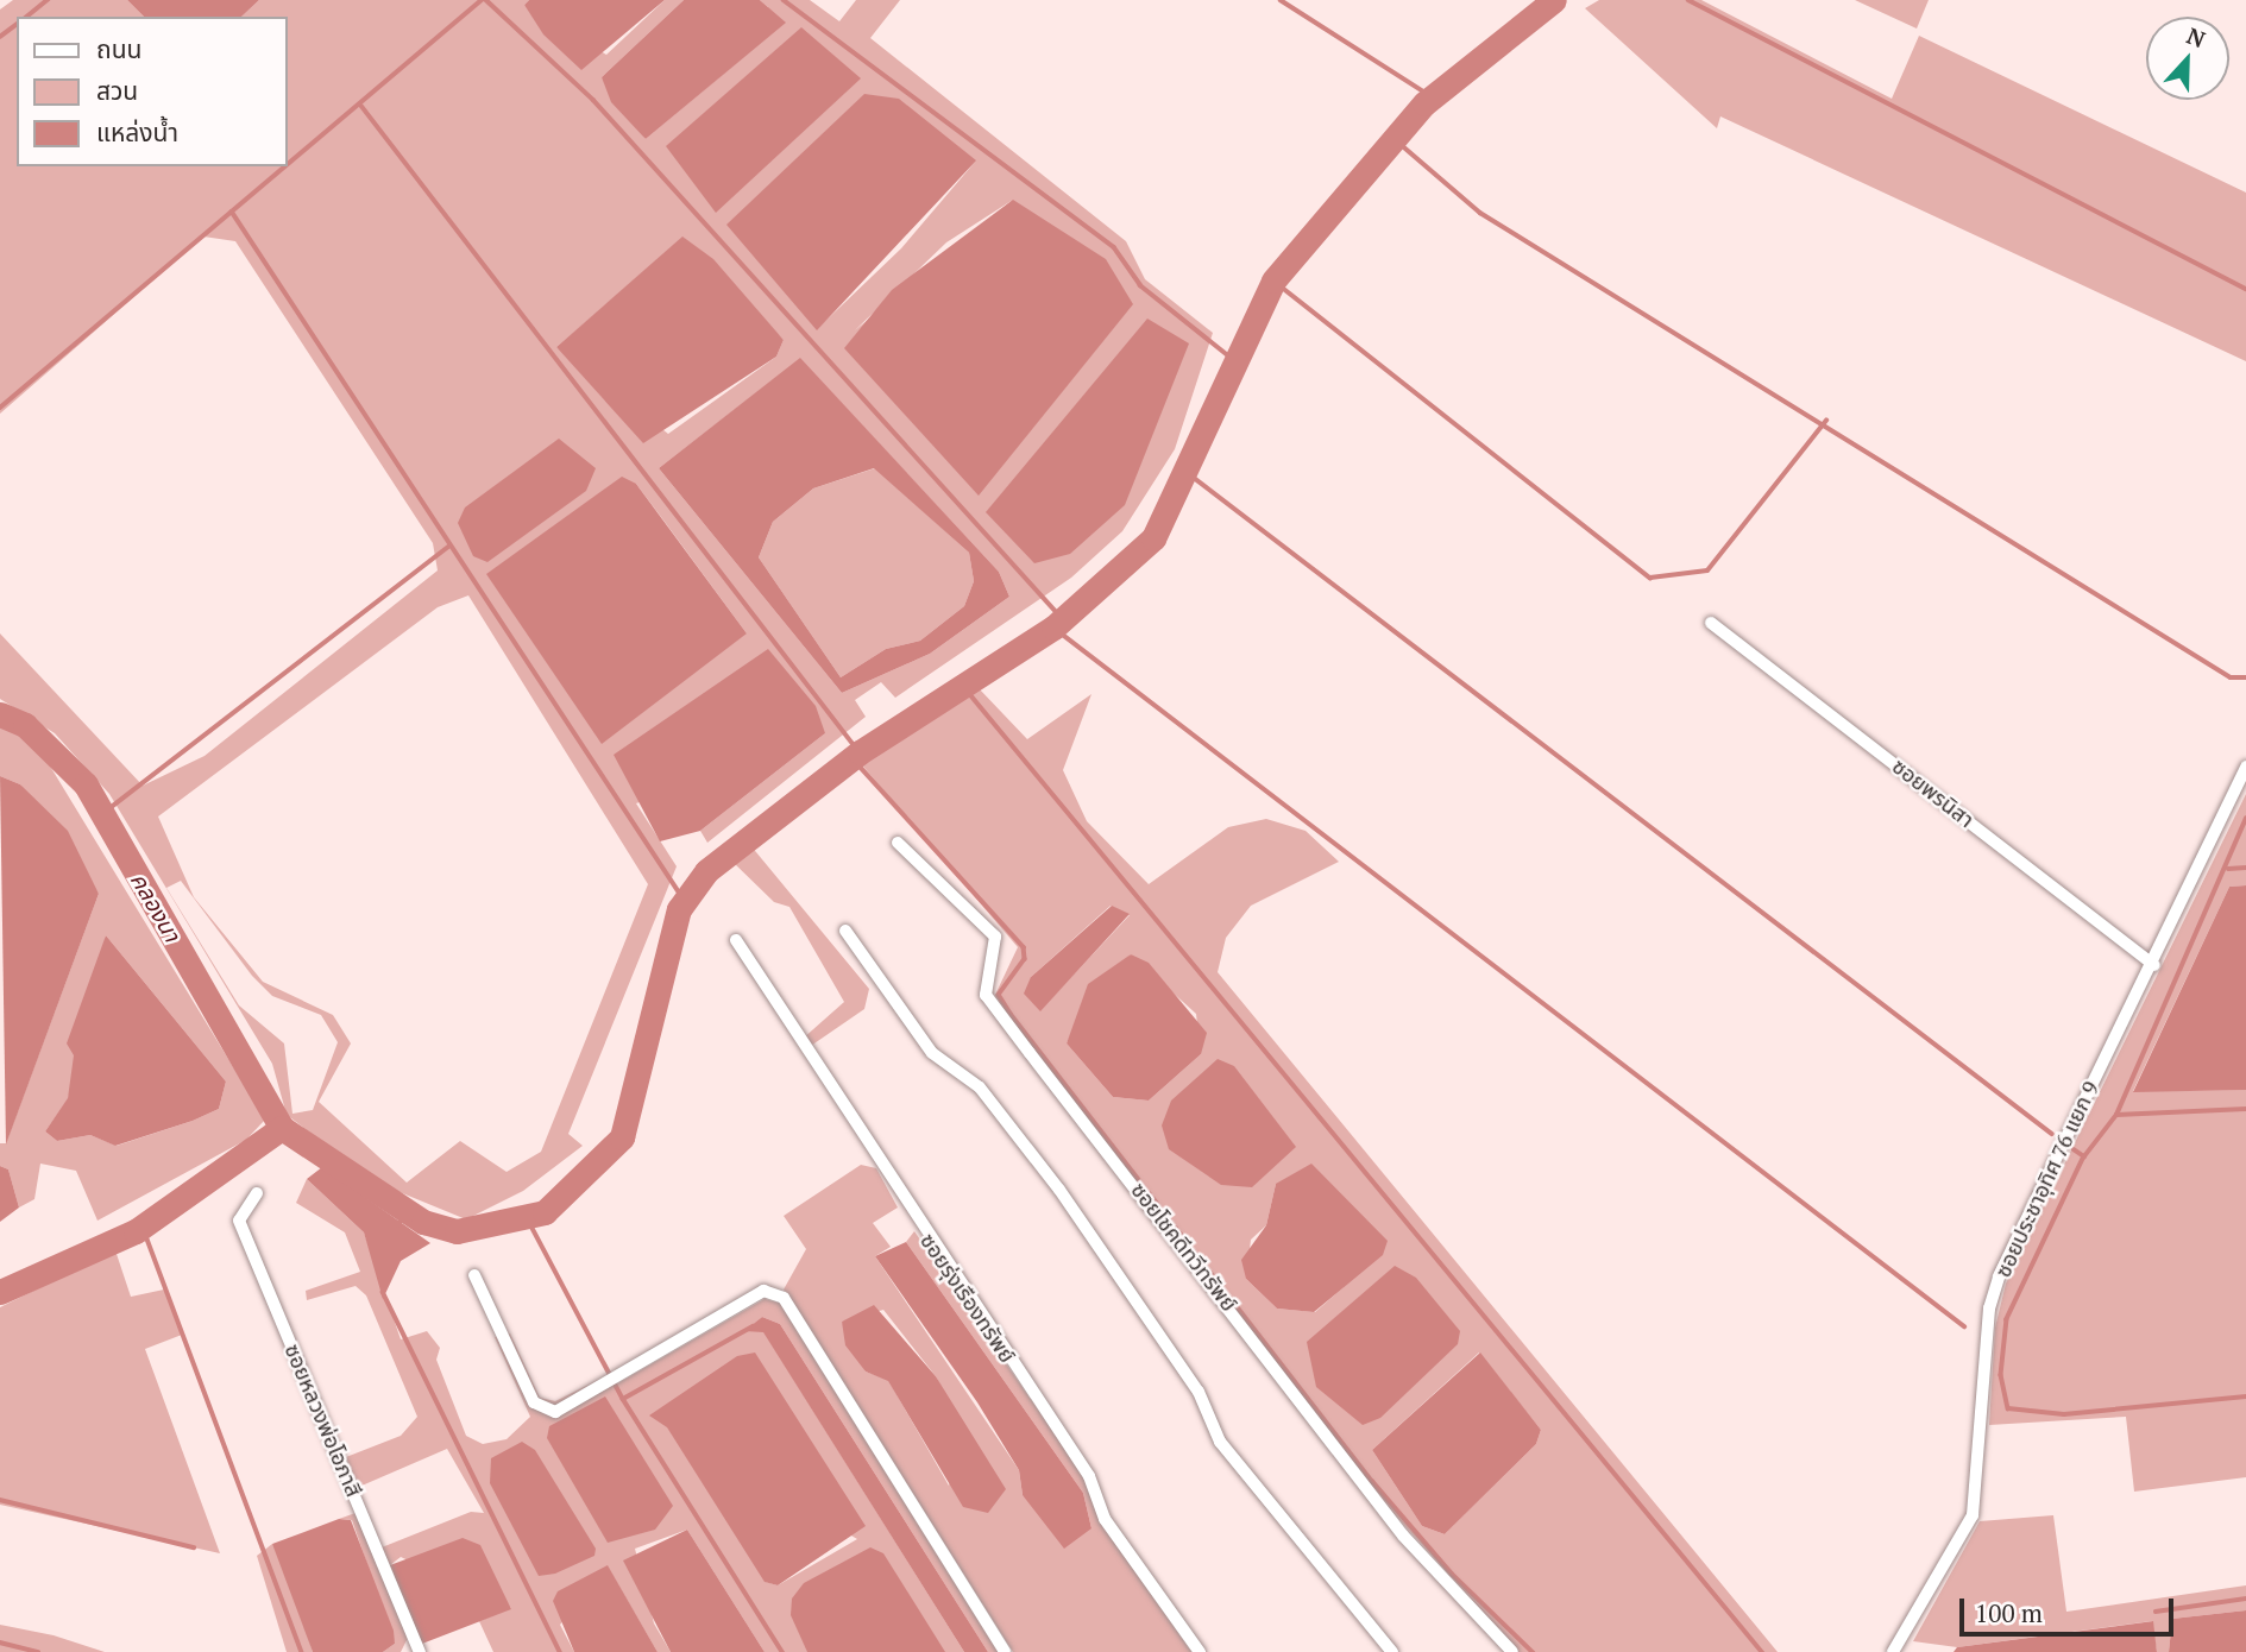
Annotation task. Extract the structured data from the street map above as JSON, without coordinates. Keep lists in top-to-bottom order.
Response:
{
  "streets": {
    "street": [
      "ซอยพรนิสา",
      "ซอยประชาอุทิศ 76 แยก 9",
      "ซอยโชคดีทวีทรัพย์",
      "ซอยรุ่งเรืองทรัพย์",
      "ซอยหลวงพ่อโอภาสี"
    ]
  },
  "crossings": [
    ["ซอยพรนิสา", "ซอยประชาอุทิศ 76 แยก 9"]
  ],
  "water": ["คลองนา"],
  "legend": ["ถนน", "สวน", "แหล่งน้ำ"],
  "scale_bar": "100 m",
  "north": "top"
}
